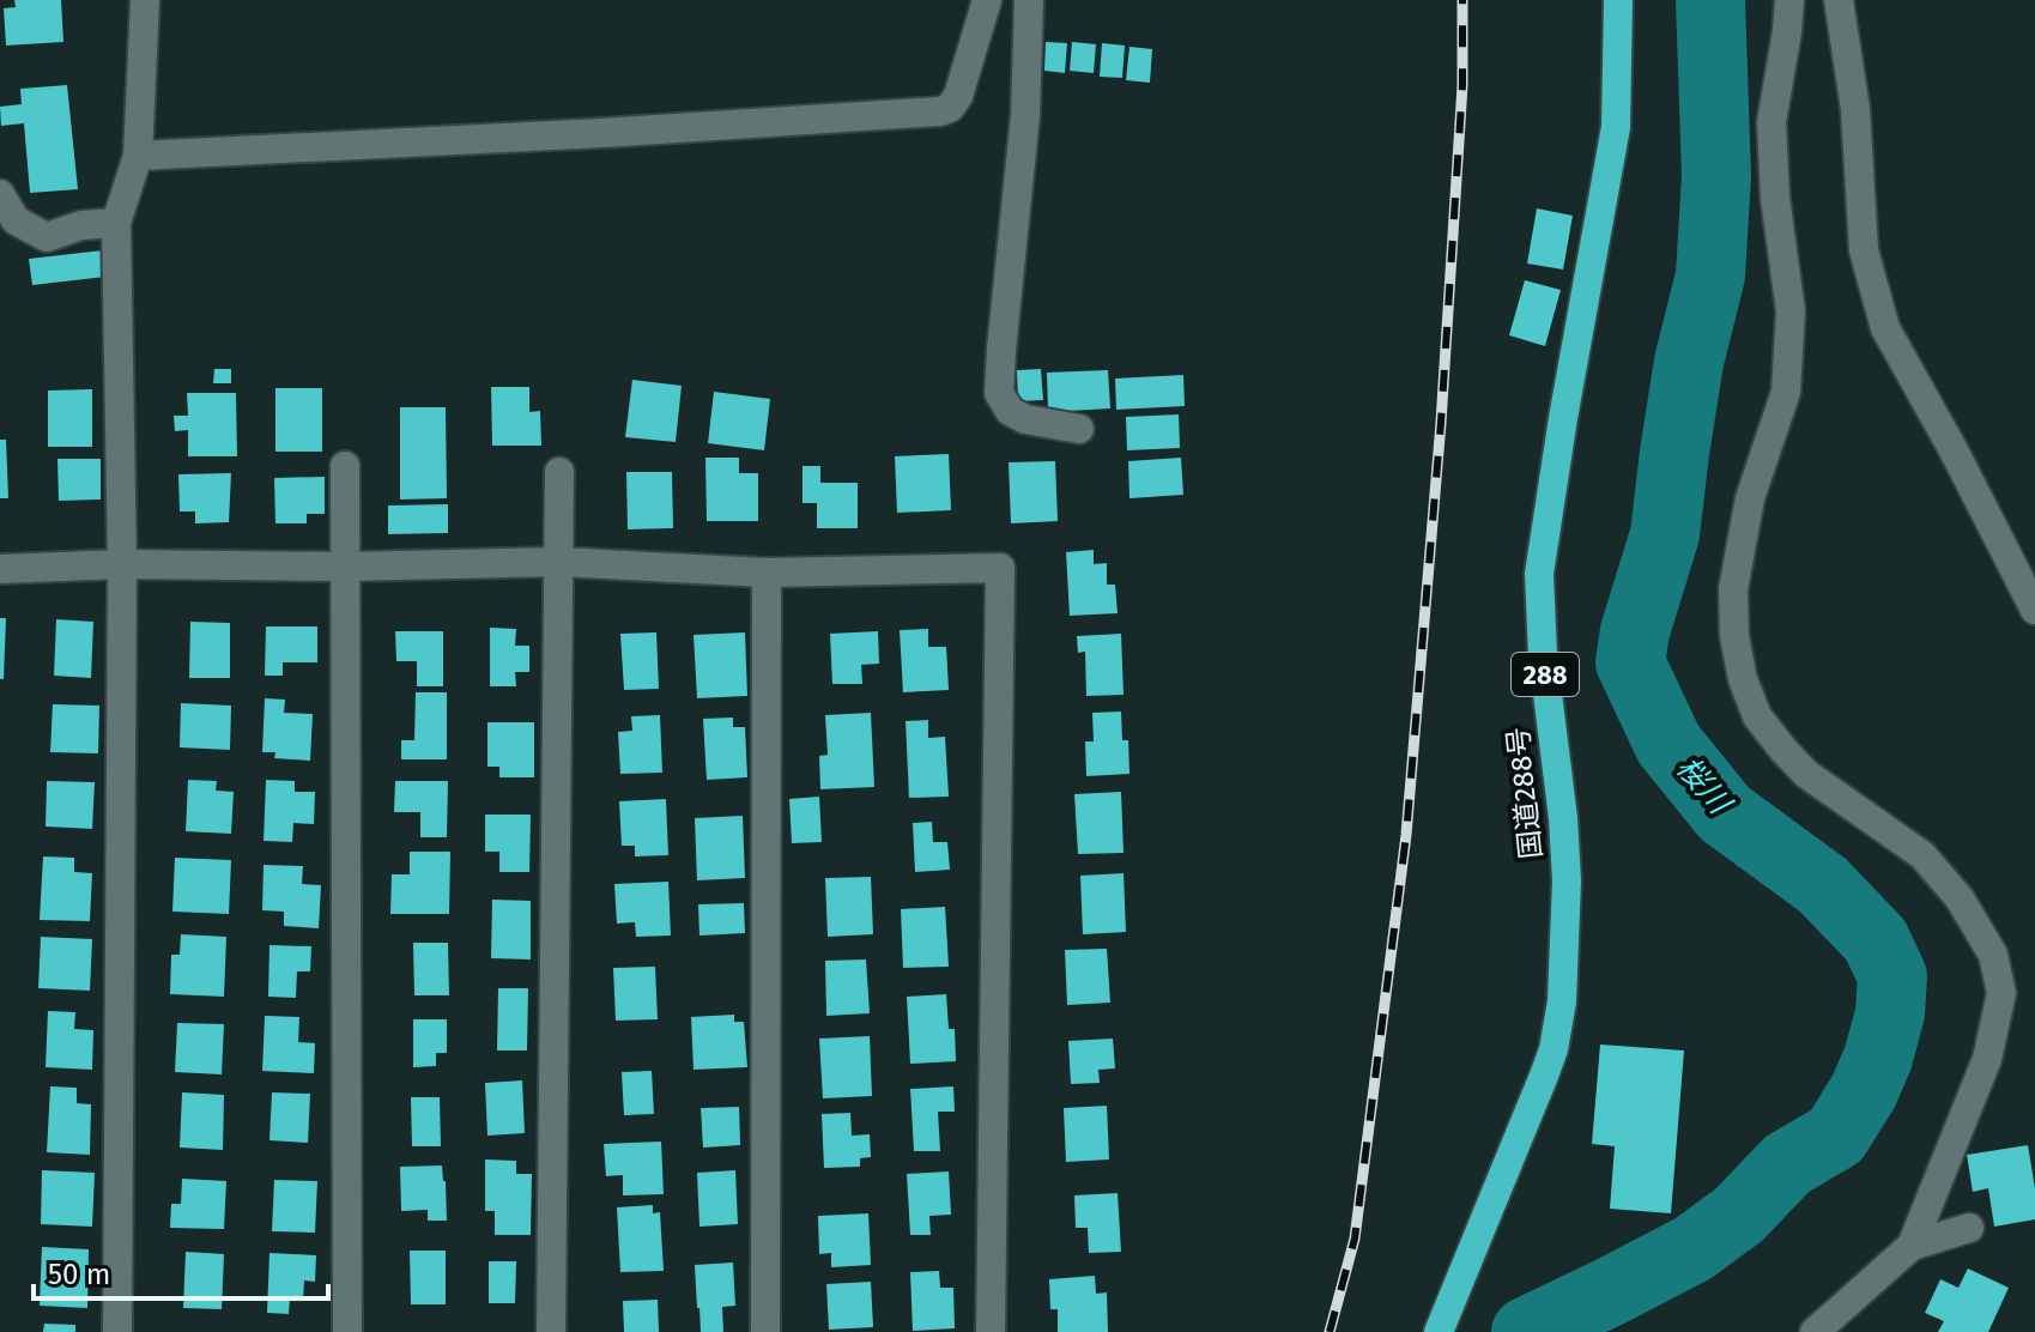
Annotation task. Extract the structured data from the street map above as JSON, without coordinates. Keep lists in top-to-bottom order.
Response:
{
  "streets": {
    "highway": ["288", "国道288号"]
  },
  "water": ["桜川"],
  "scale_bar": "50 m"
}
